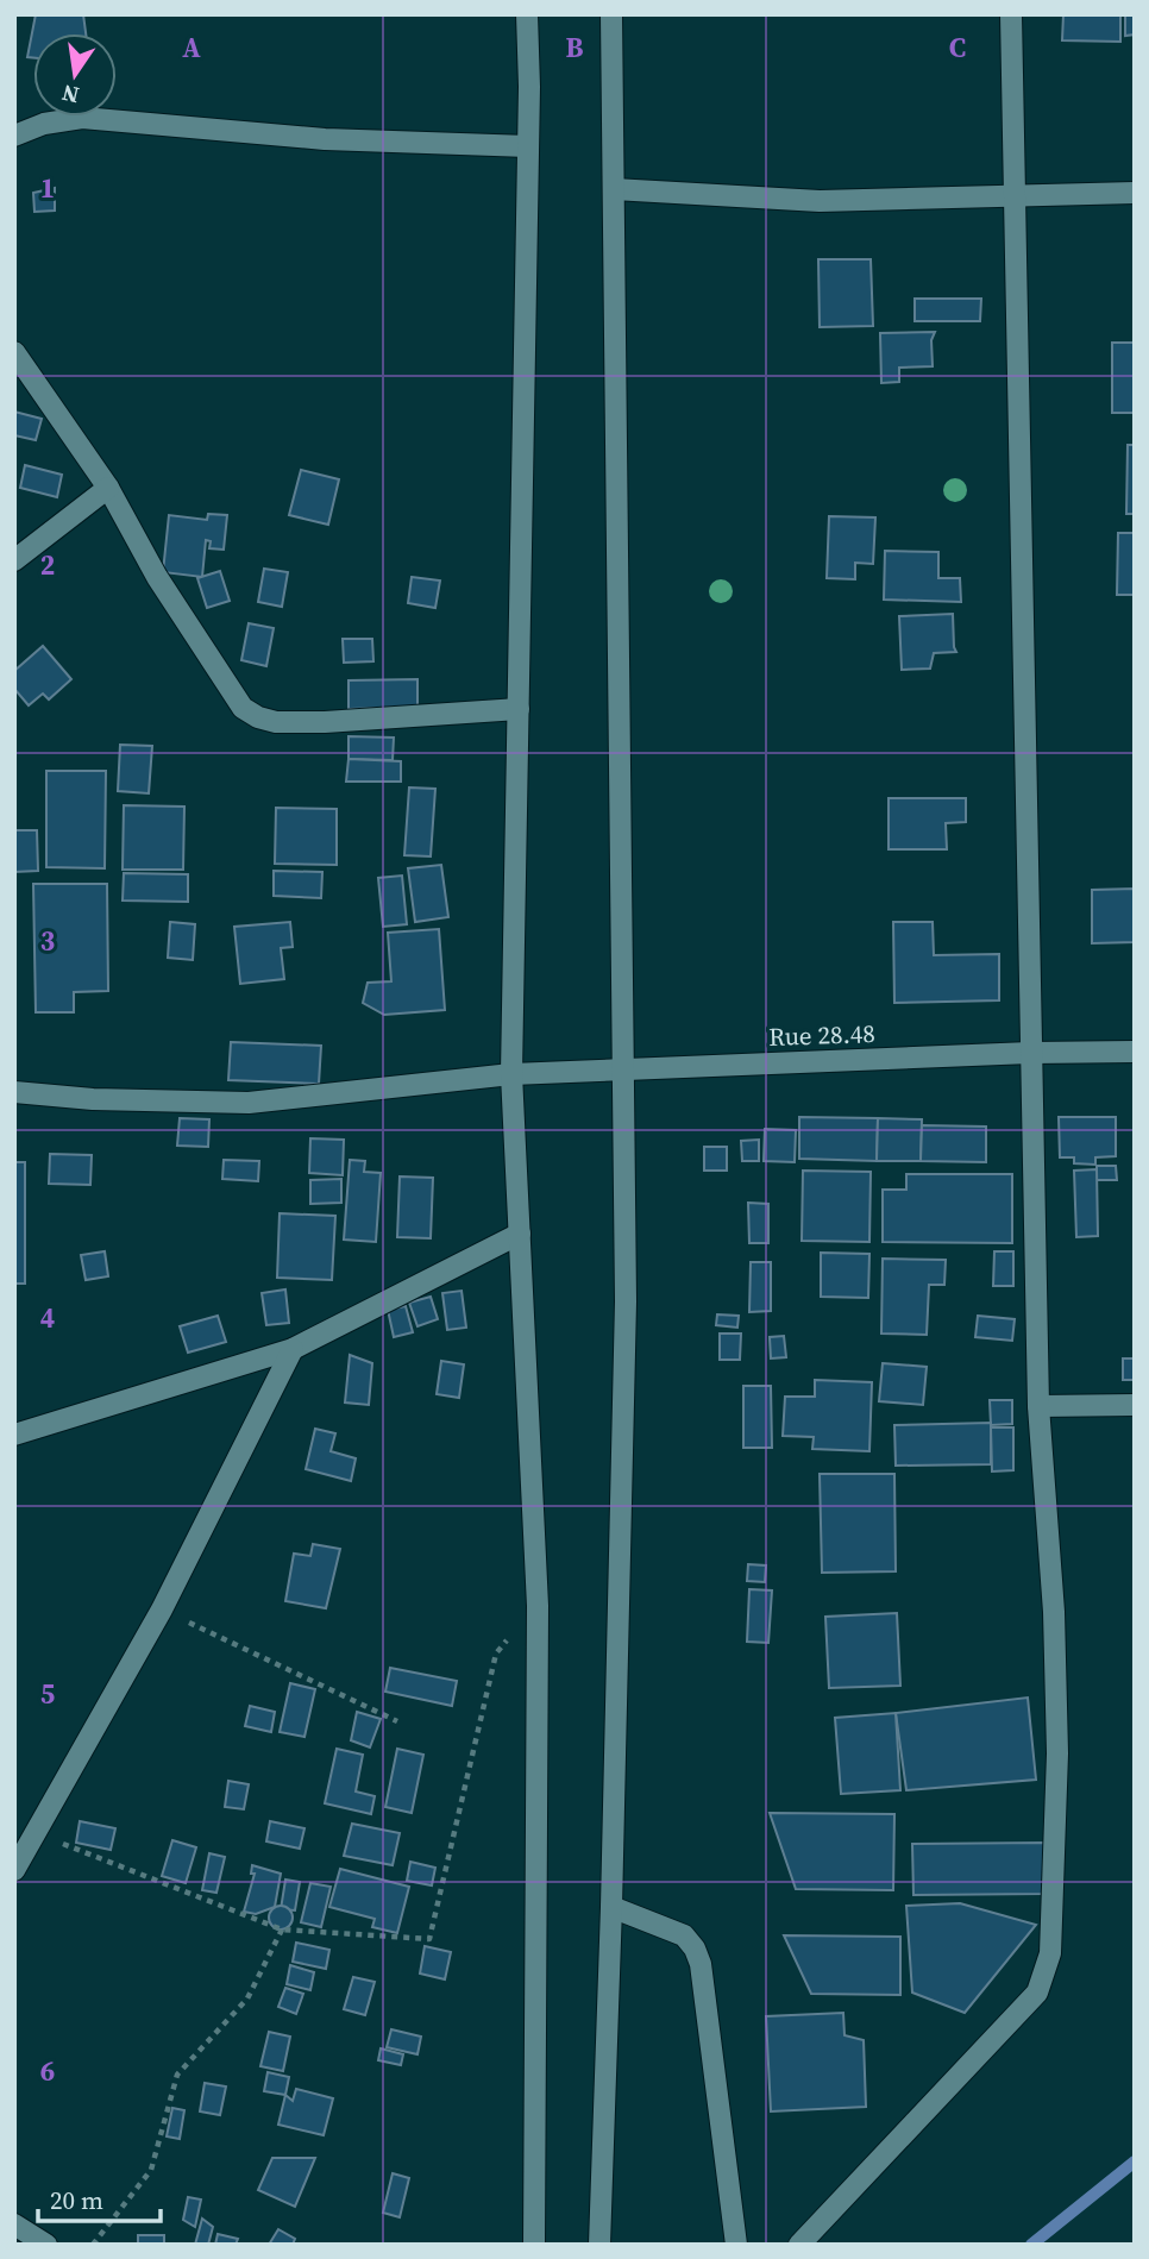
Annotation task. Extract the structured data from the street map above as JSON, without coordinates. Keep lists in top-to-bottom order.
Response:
{
  "streets": {
    "street": ["Rue 28.48"]
  },
  "scale_bar": "20 m",
  "north": "bottom",
  "grid": {
    "columns": ["A", "B", "C"],
    "rows": [
      "1",
      "2",
      "3",
      "4",
      "5",
      "6"
    ]
  }
}
